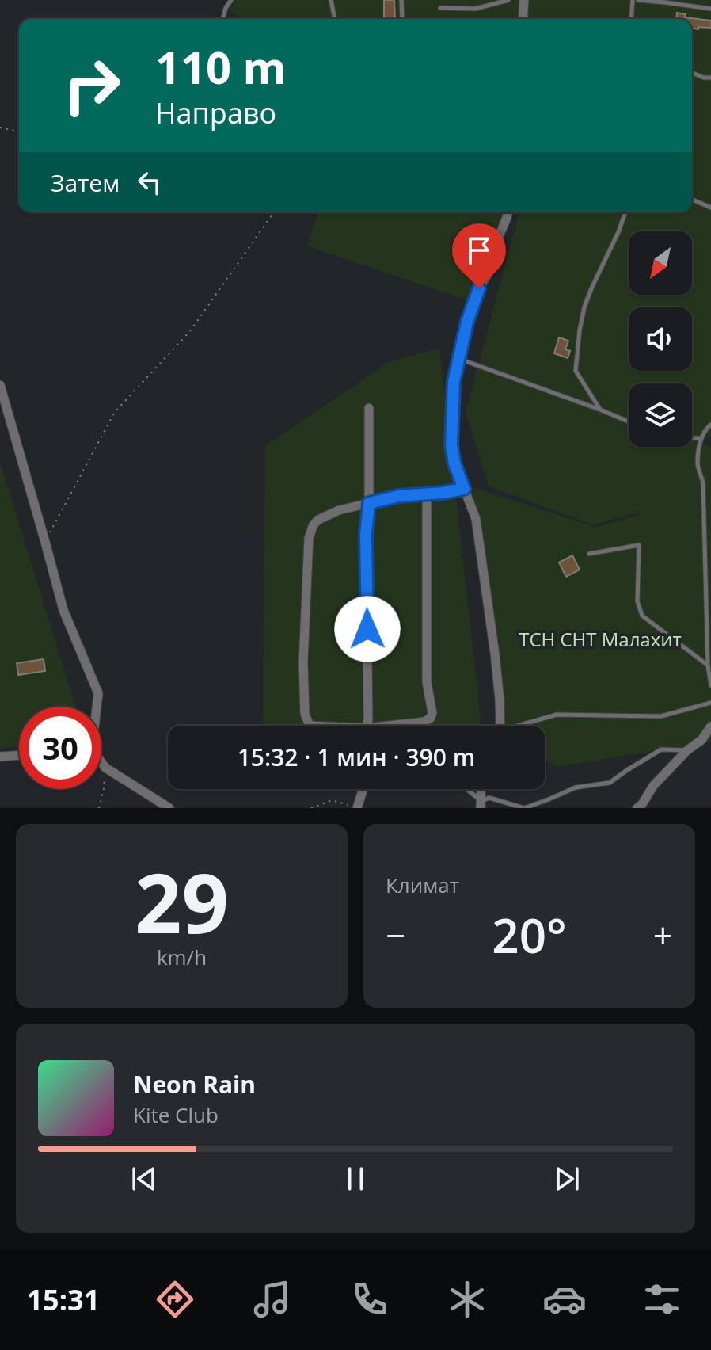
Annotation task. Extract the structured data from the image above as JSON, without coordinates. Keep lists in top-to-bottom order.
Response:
{
  "parks": ["ТСН СНТ Малахит"],
  "north": "bottom left",
  "page": {
    "turn": ["110 m", "Направо"],
    "then": "Затем",
    "limit": "30",
    "trip": "15:32 · 1 мин · 390 m",
    "tile": [
      ["29", "km/h"],
      "Климат"
    ],
    "heat": ["−", "20°", "+"],
    "song": ["Neon Rain", "Kite Club"],
    "tabs": "15:31"
  }
}
